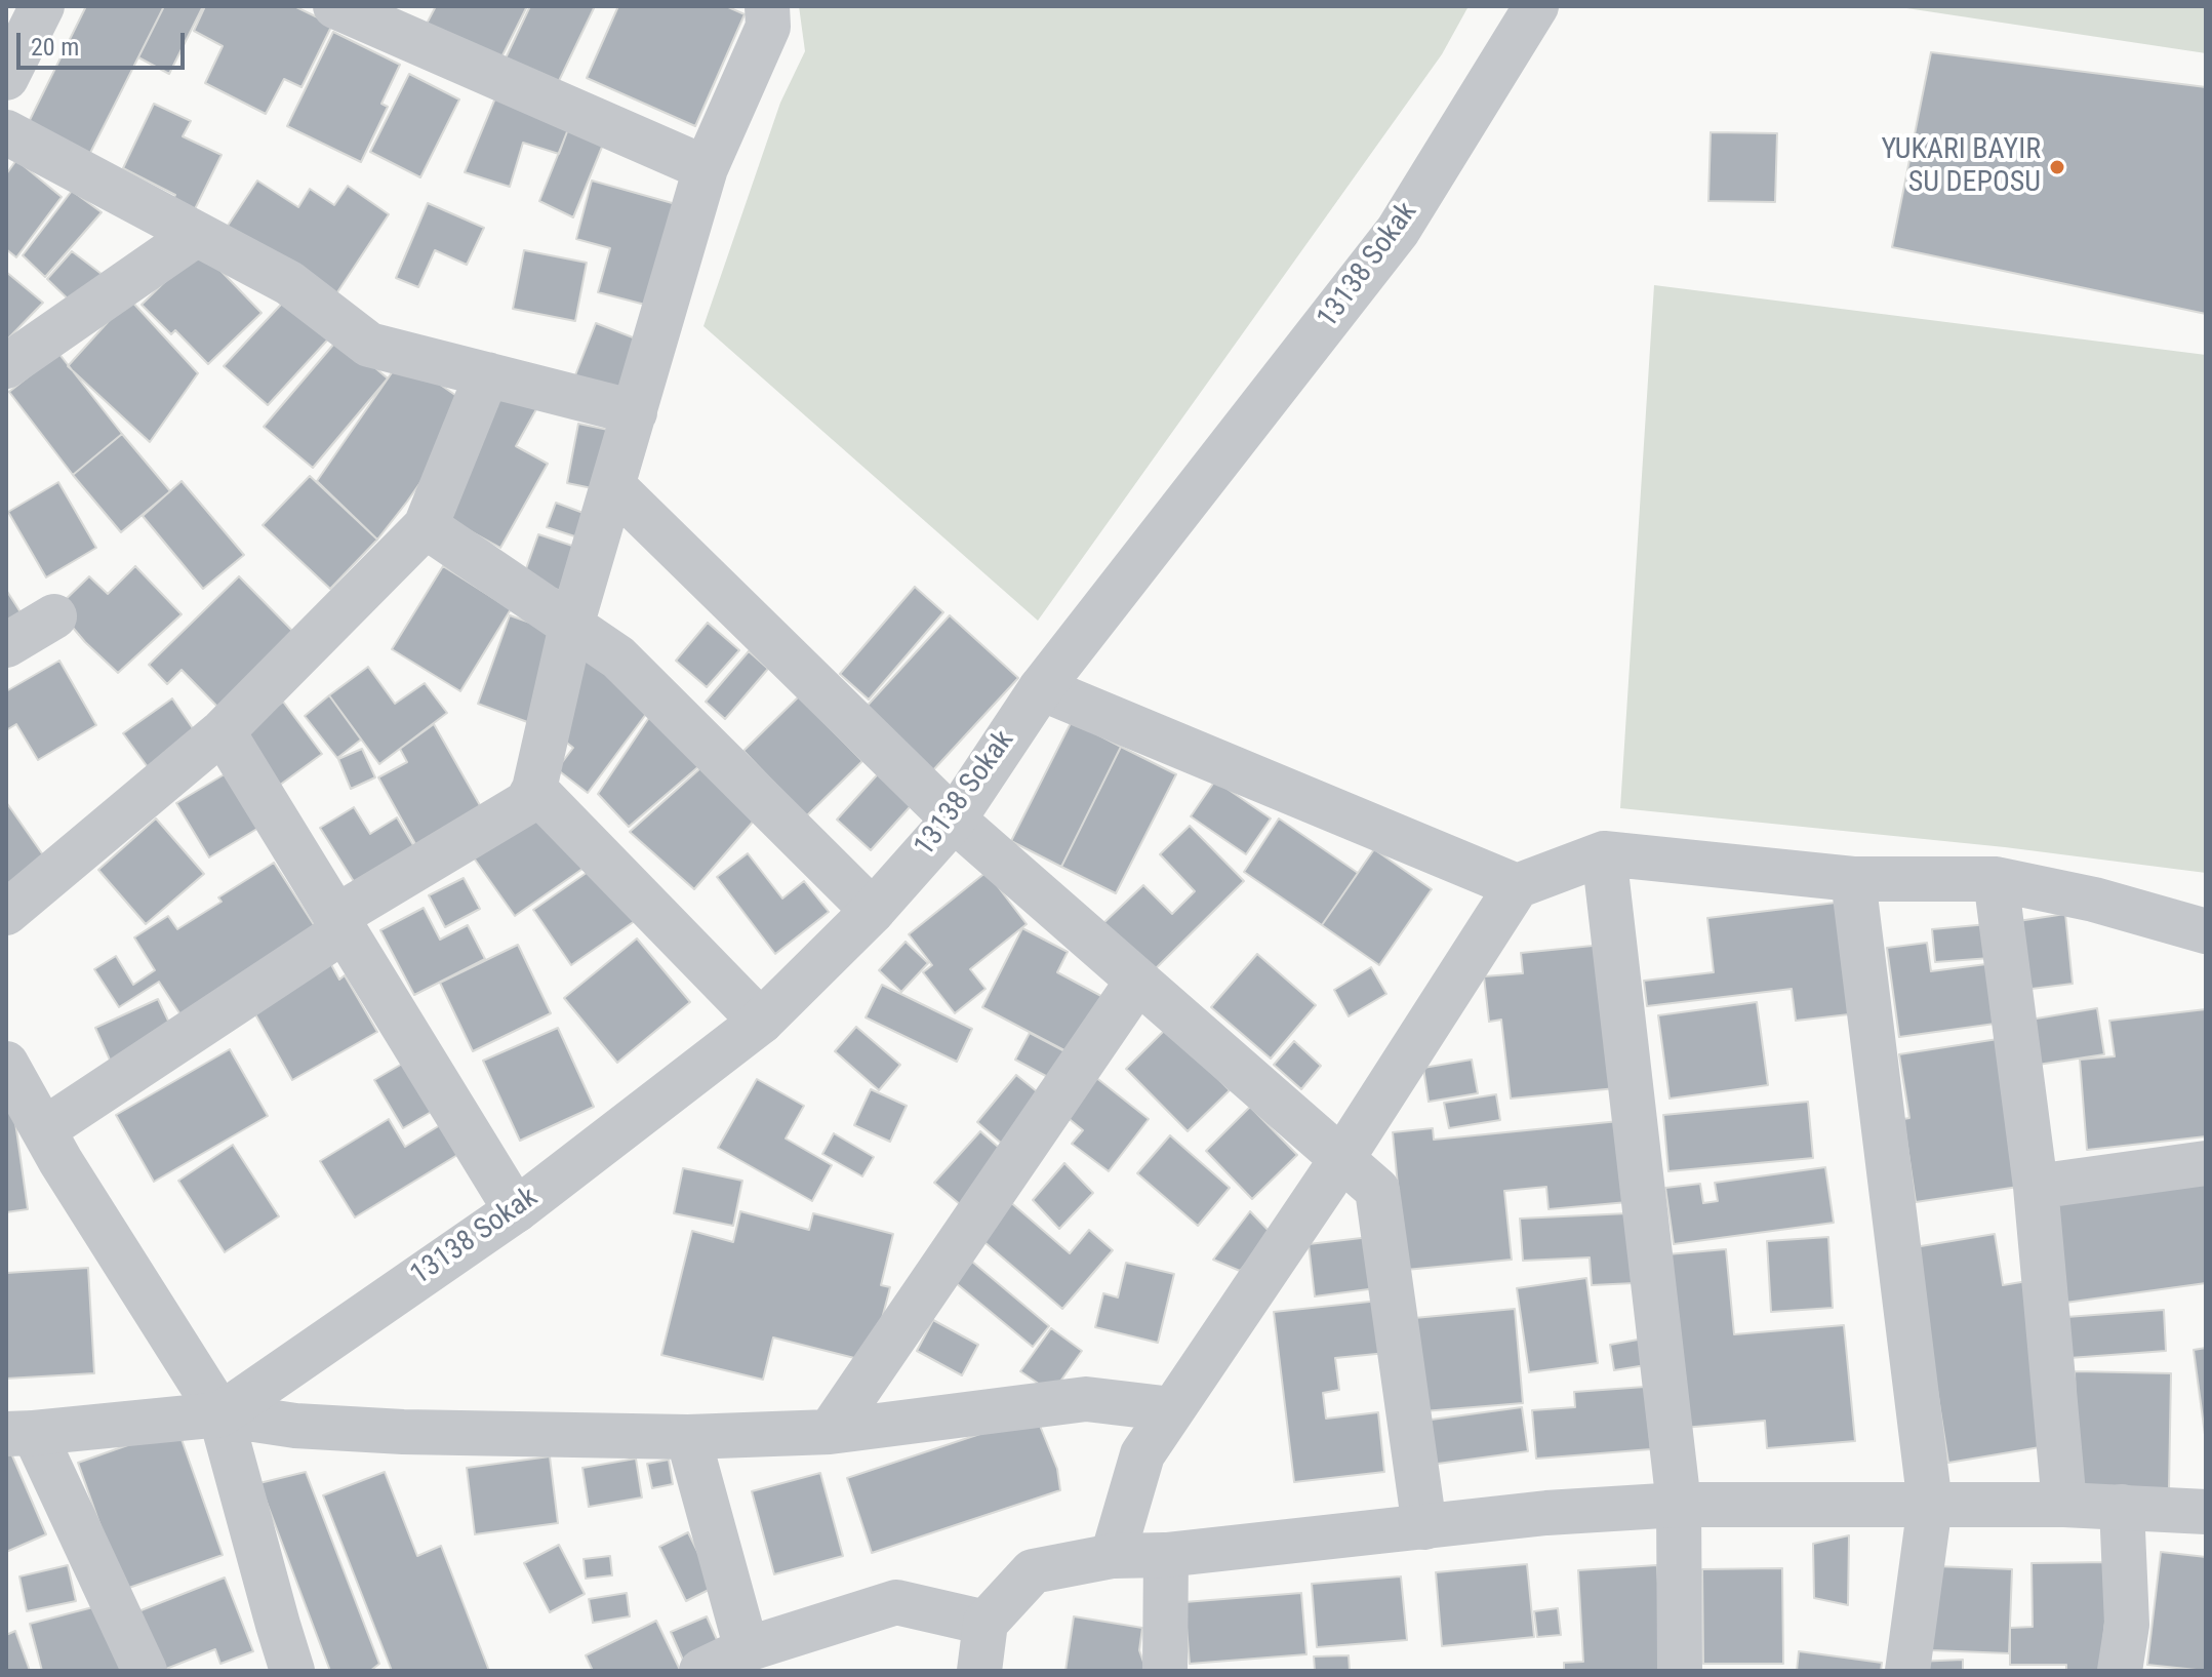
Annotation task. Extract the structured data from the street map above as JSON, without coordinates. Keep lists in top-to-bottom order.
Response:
{
  "streets": {
    "street": ["13138 Sokak"]
  },
  "places": ["YUKARI BAYIR SU DEPOSU"],
  "scale_bar": "20 m"
}
